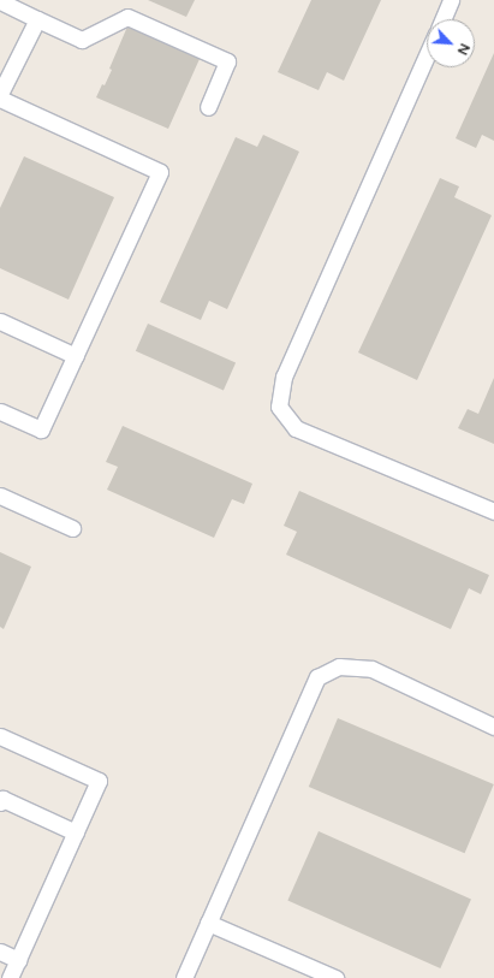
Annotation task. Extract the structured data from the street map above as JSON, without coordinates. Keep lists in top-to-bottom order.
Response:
{
  "north": "bottom right"
}
